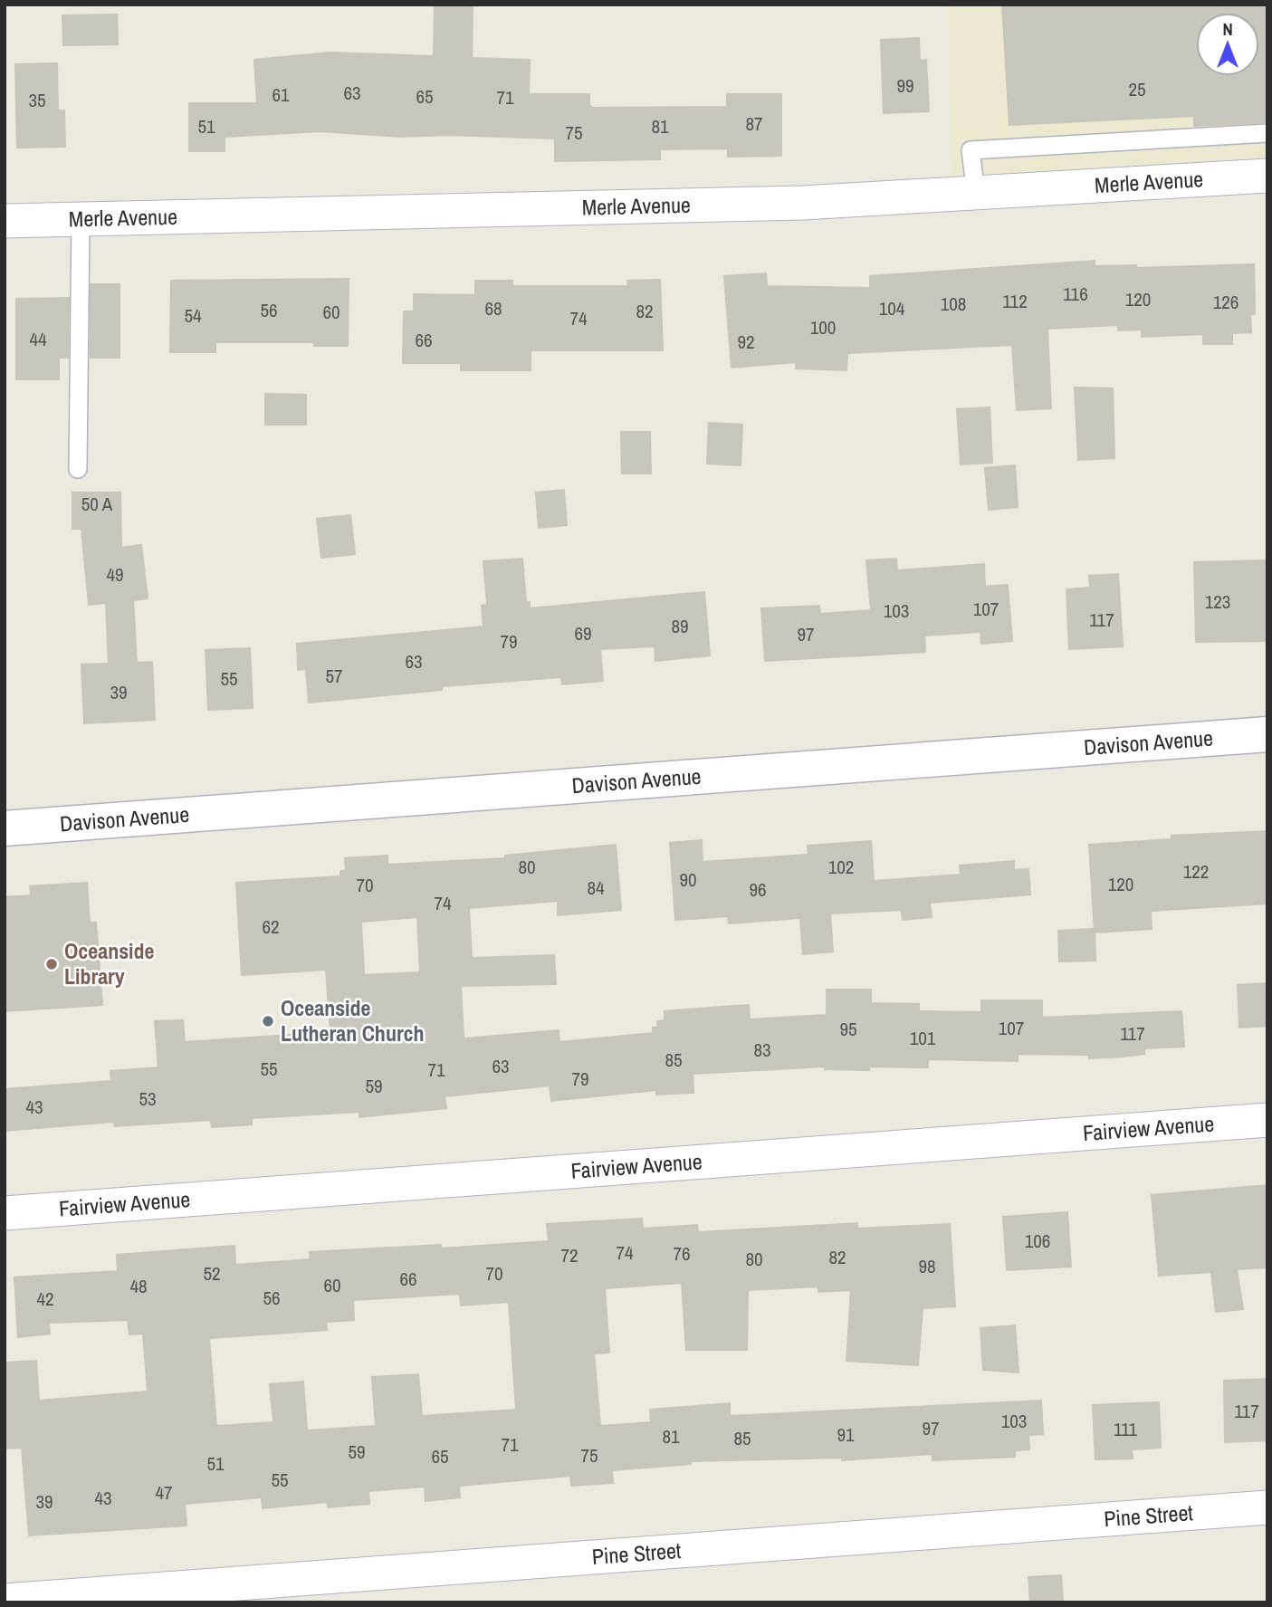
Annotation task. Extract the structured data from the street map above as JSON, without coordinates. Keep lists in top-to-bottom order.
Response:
{
  "streets": {
    "main road": ["Davison Avenue"],
    "street": ["Merle Avenue", "Fairview Avenue", "Pine Street"]
  },
  "places": ["Oceanside Library", "Oceanside Lutheran Church"],
  "house_numbers": [
    "99",
    "25",
    "63",
    "61",
    "65",
    "71",
    "35",
    "87",
    "51",
    "81",
    "75",
    "116",
    "120",
    "112",
    "126",
    "108",
    "68",
    "104",
    "56",
    "82",
    "60",
    "54",
    "74",
    "100",
    "44",
    "66",
    "92",
    "50 A",
    "49",
    "123",
    "107",
    "103",
    "117",
    "89",
    "69",
    "97",
    "79",
    "63",
    "57",
    "55",
    "39",
    "80",
    "102",
    "122",
    "90",
    "120",
    "70",
    "84",
    "96",
    "74",
    "62",
    "107",
    "95",
    "117",
    "101",
    "83",
    "85",
    "63",
    "55",
    "71",
    "79",
    "59",
    "53",
    "43",
    "106",
    "74",
    "76",
    "72",
    "82",
    "80",
    "98",
    "52",
    "70",
    "66",
    "60",
    "48",
    "56",
    "42",
    "117",
    "103",
    "97",
    "111",
    "91",
    "81",
    "85",
    "71",
    "59",
    "75",
    "65",
    "51",
    "55",
    "47",
    "43",
    "39"
  ],
  "north": "top"
}
